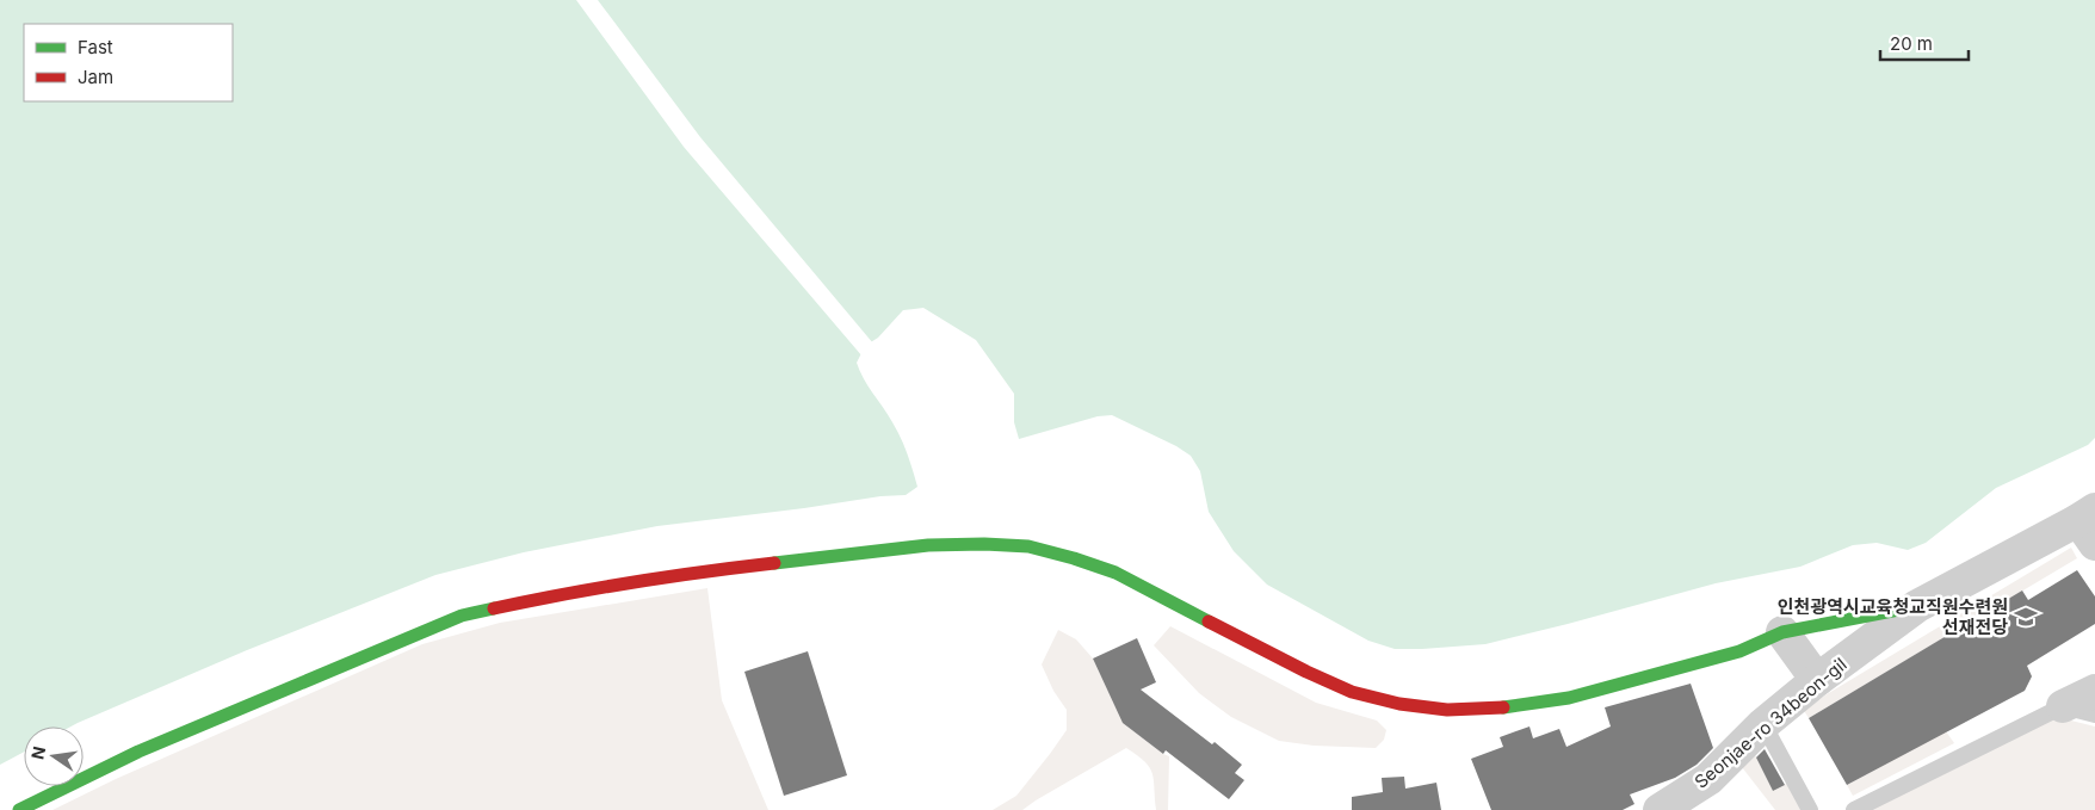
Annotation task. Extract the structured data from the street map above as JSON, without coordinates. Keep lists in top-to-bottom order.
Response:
{
  "streets": {
    "street": ["Seonjae-ro 34beon-gil"]
  },
  "places": {
    "school or university": ["인천광역시교육청교직원수련원 선재전당"]
  },
  "legend": ["Fast", "Jam"],
  "scale_bar": "20 m",
  "north": "left"
}
